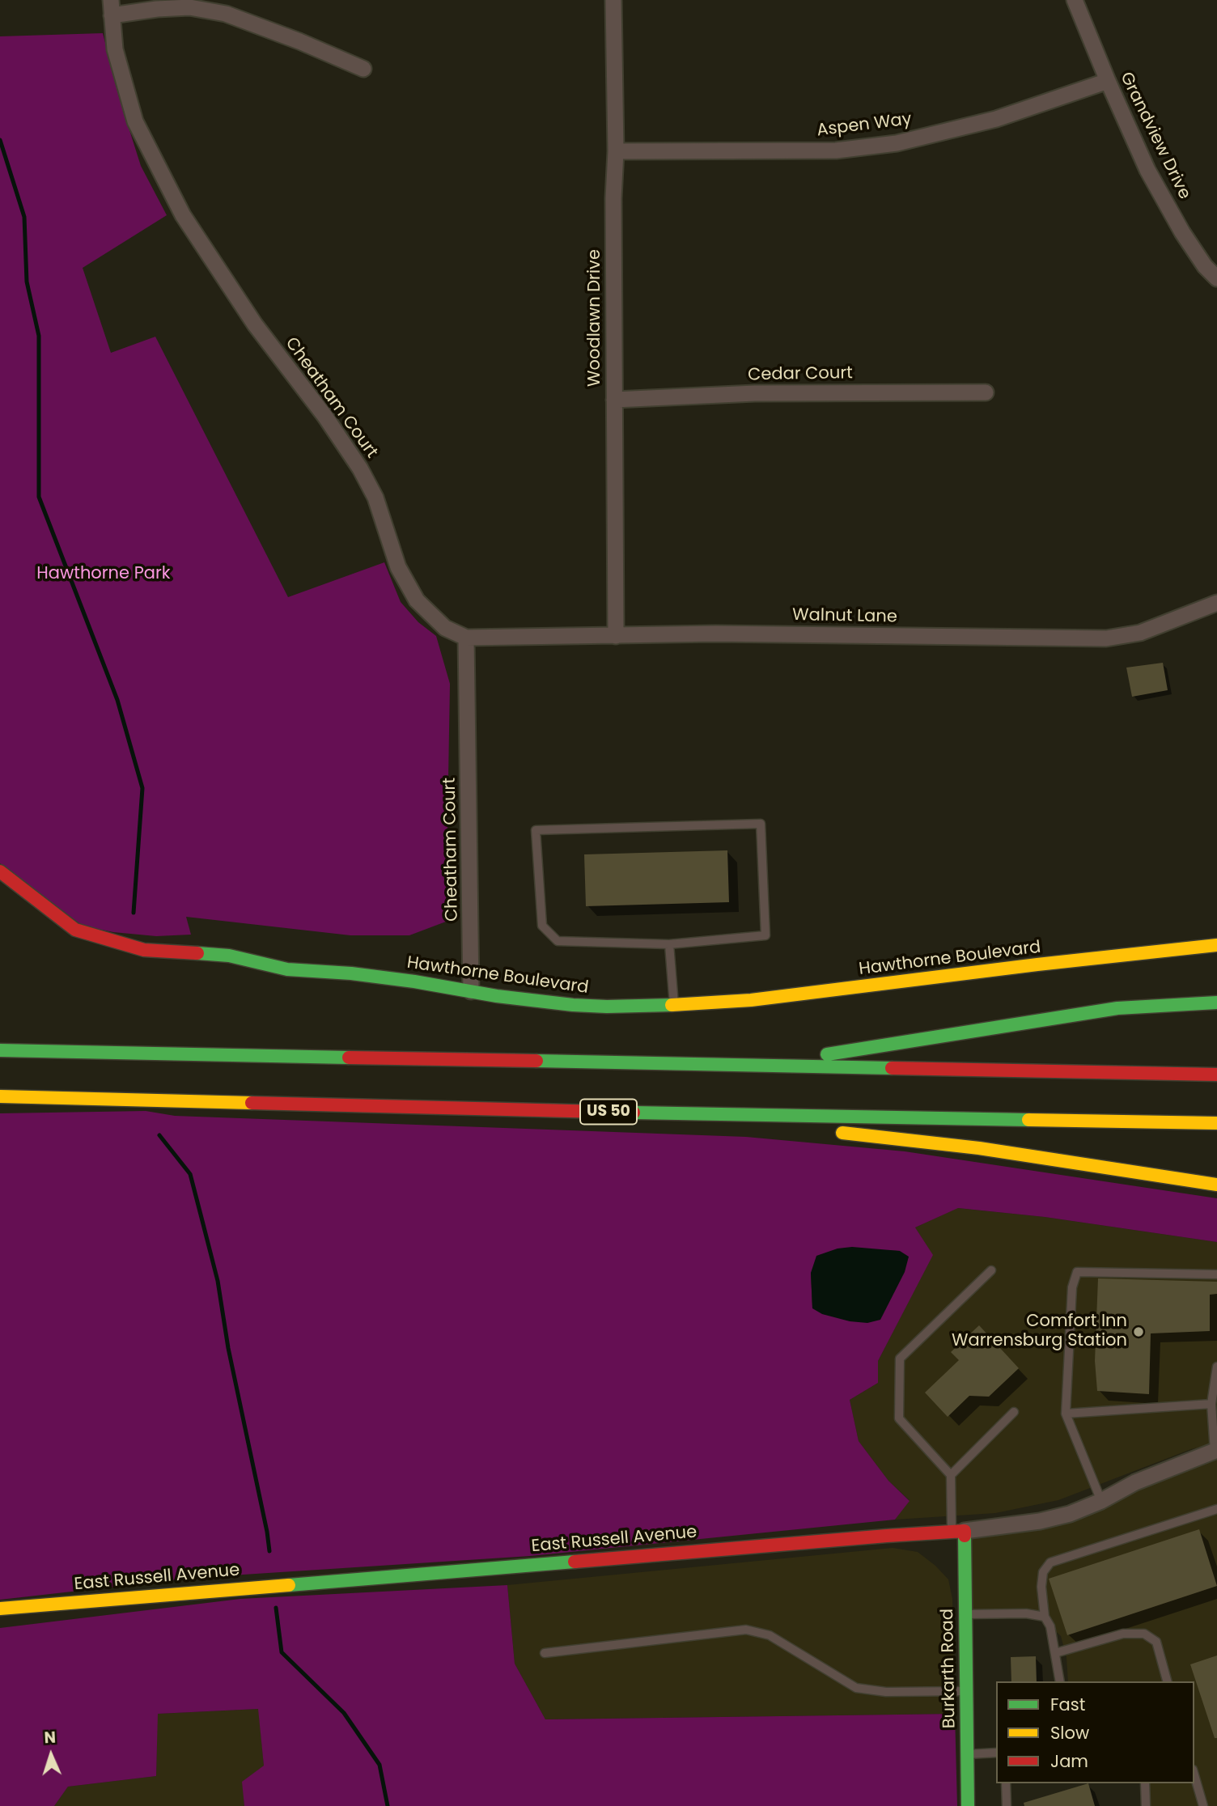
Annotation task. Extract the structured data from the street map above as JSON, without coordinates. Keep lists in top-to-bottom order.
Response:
{
  "streets": {
    "main road": [
      "Hawthorne Boulevard",
      "US 50",
      "East Russell Avenue",
      "Burkarth Road"
    ],
    "street": [
      "Aspen Way",
      "Grandview Drive",
      "Woodlawn Drive",
      "Cedar Court",
      "Cheatham Court",
      "Walnut Lane"
    ]
  },
  "crossings": [
    ["Aspen Way", "Grandview Drive"],
    ["Aspen Way", "Woodlawn Drive"],
    ["Woodlawn Drive", "Cedar Court"],
    ["Woodlawn Drive", "Walnut Lane"],
    ["Cheatham Court", "Walnut Lane"],
    ["Cheatham Court", "Hawthorne Boulevard"],
    ["East Russell Avenue", "Burkarth Road"]
  ],
  "parks": ["Hawthorne Park"],
  "places": ["Comfort Inn Warrensburg Station"],
  "legend": ["Fast", "Slow", "Jam"],
  "north": "top"
}
